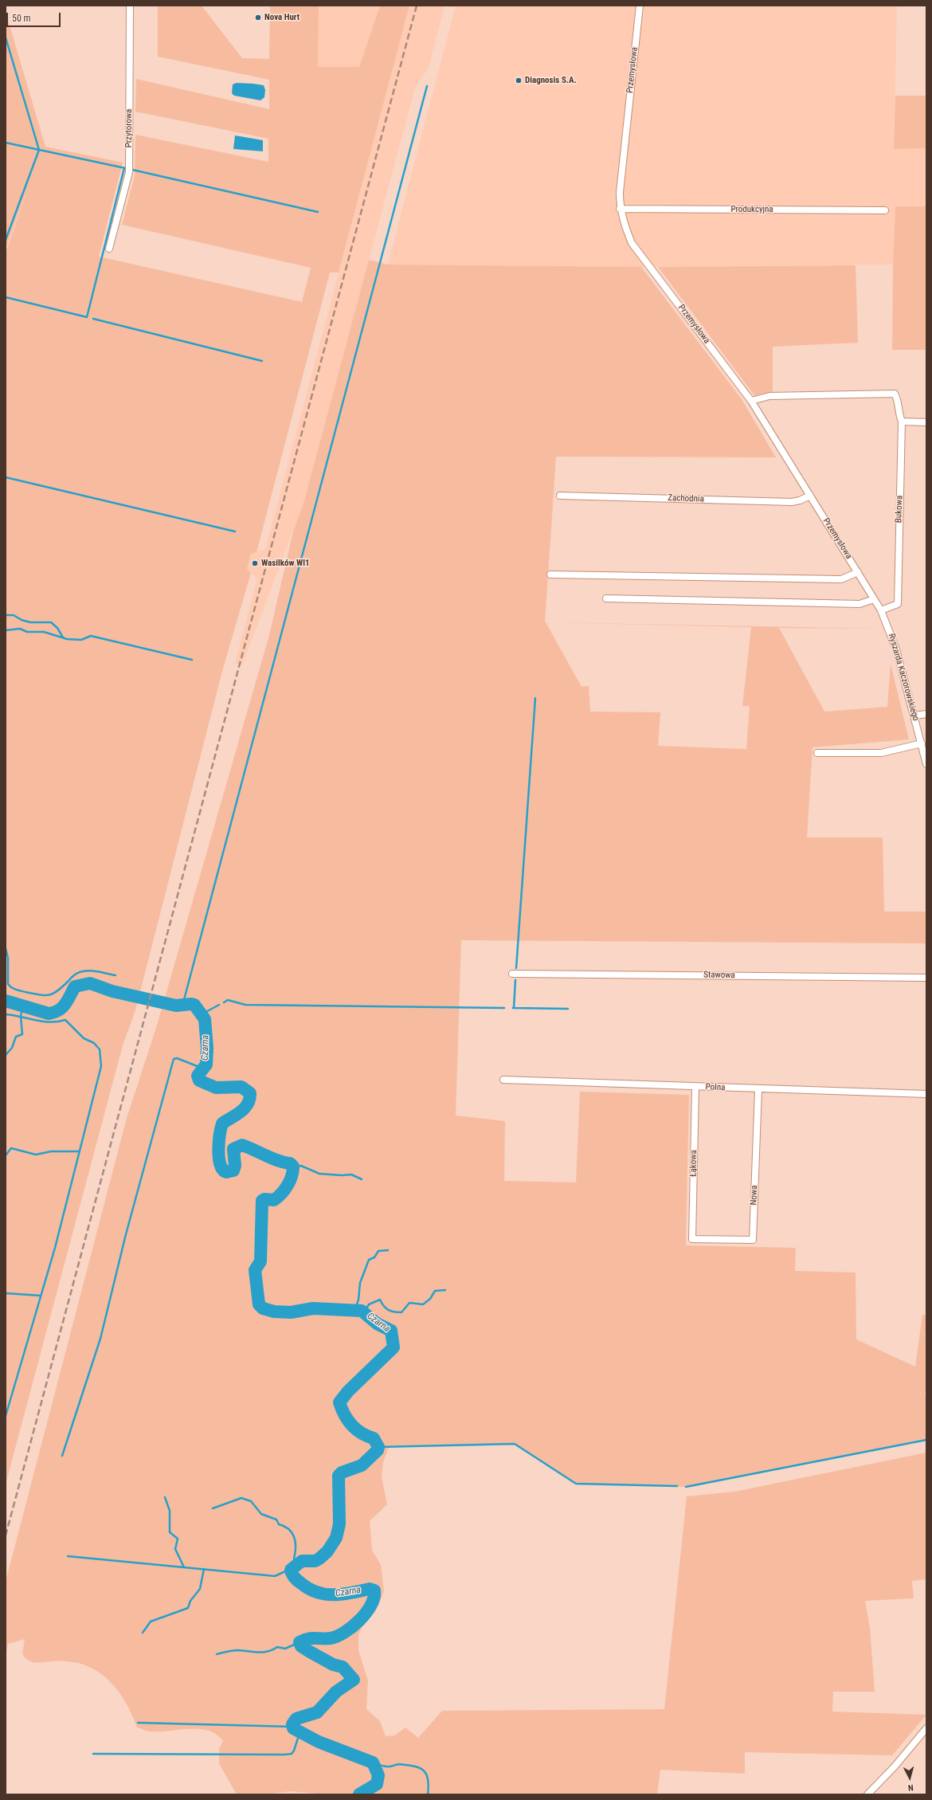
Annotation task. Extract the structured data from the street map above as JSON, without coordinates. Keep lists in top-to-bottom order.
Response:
{
  "streets": {
    "street": [
      "Przemysłowa",
      "Przytorowa",
      "Produkcyjna",
      "Zachodnia",
      "Bukowa",
      "Ryszarda Kaczorowskiego",
      "Stawowa",
      "Polna",
      "Łąkowa",
      "Nowa"
    ]
  },
  "crossings": [
    ["Przemysłowa", "Produkcyjna"],
    ["Przemysłowa", "Zachodnia"],
    ["Przemysłowa", "Bukowa"],
    ["Przemysłowa", "Ryszarda Kaczorowskiego"],
    ["Bukowa", "Ryszarda Kaczorowskiego"],
    ["Polna", "Łąkowa"],
    ["Polna", "Nowa"],
    ["Łąkowa", "Nowa"]
  ],
  "water": ["Czarna"],
  "places": ["Nova Hurt", "Diagnosis S.A.", "Wasilków Wl1"],
  "scale_bar": "50 m",
  "north": "bottom"
}
